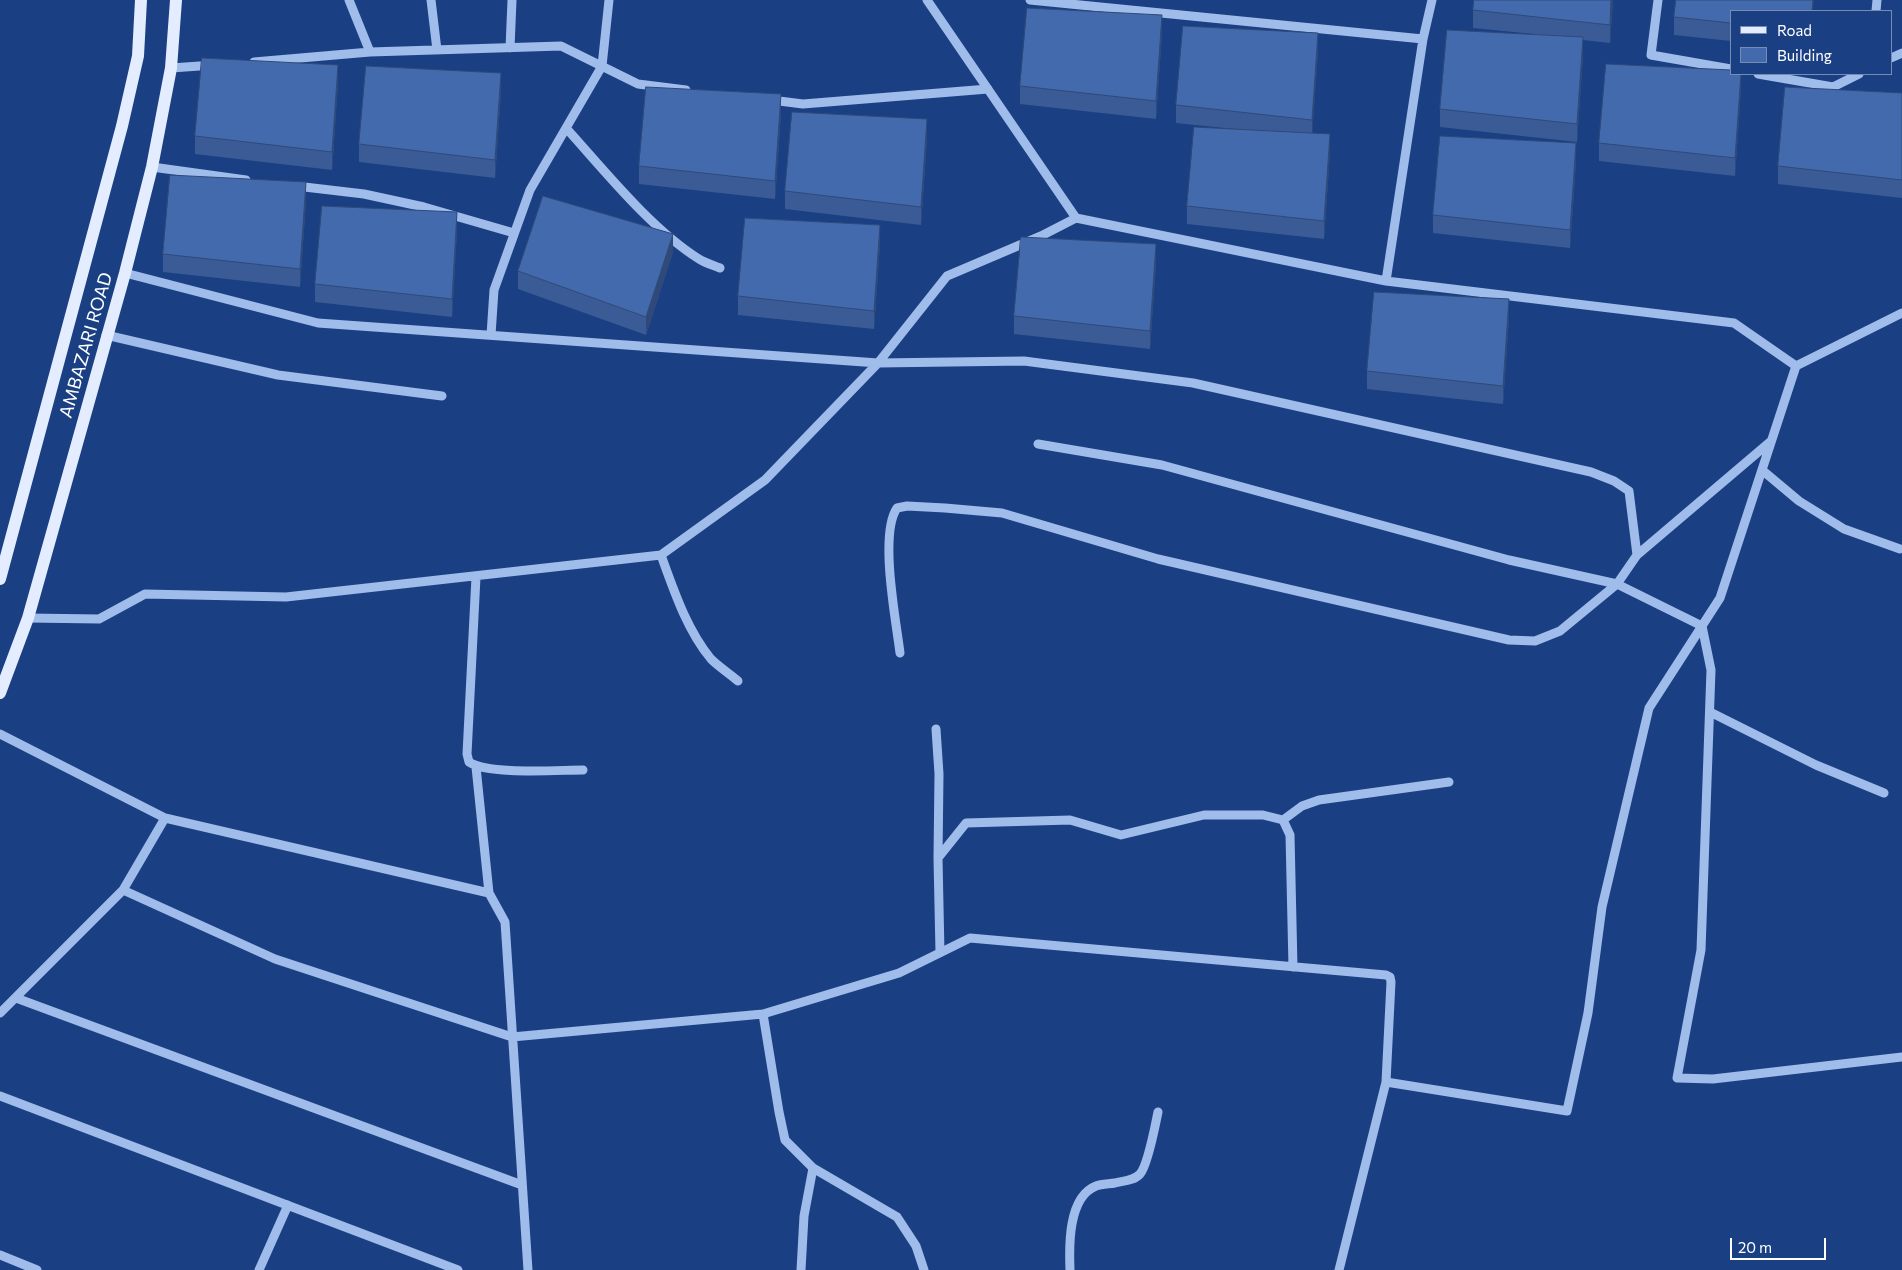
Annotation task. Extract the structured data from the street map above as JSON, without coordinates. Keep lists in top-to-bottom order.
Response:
{
  "streets": {
    "main road": ["AMBAZARI ROAD"]
  },
  "legend": ["Road", "Building"],
  "scale_bar": "20 m"
}
